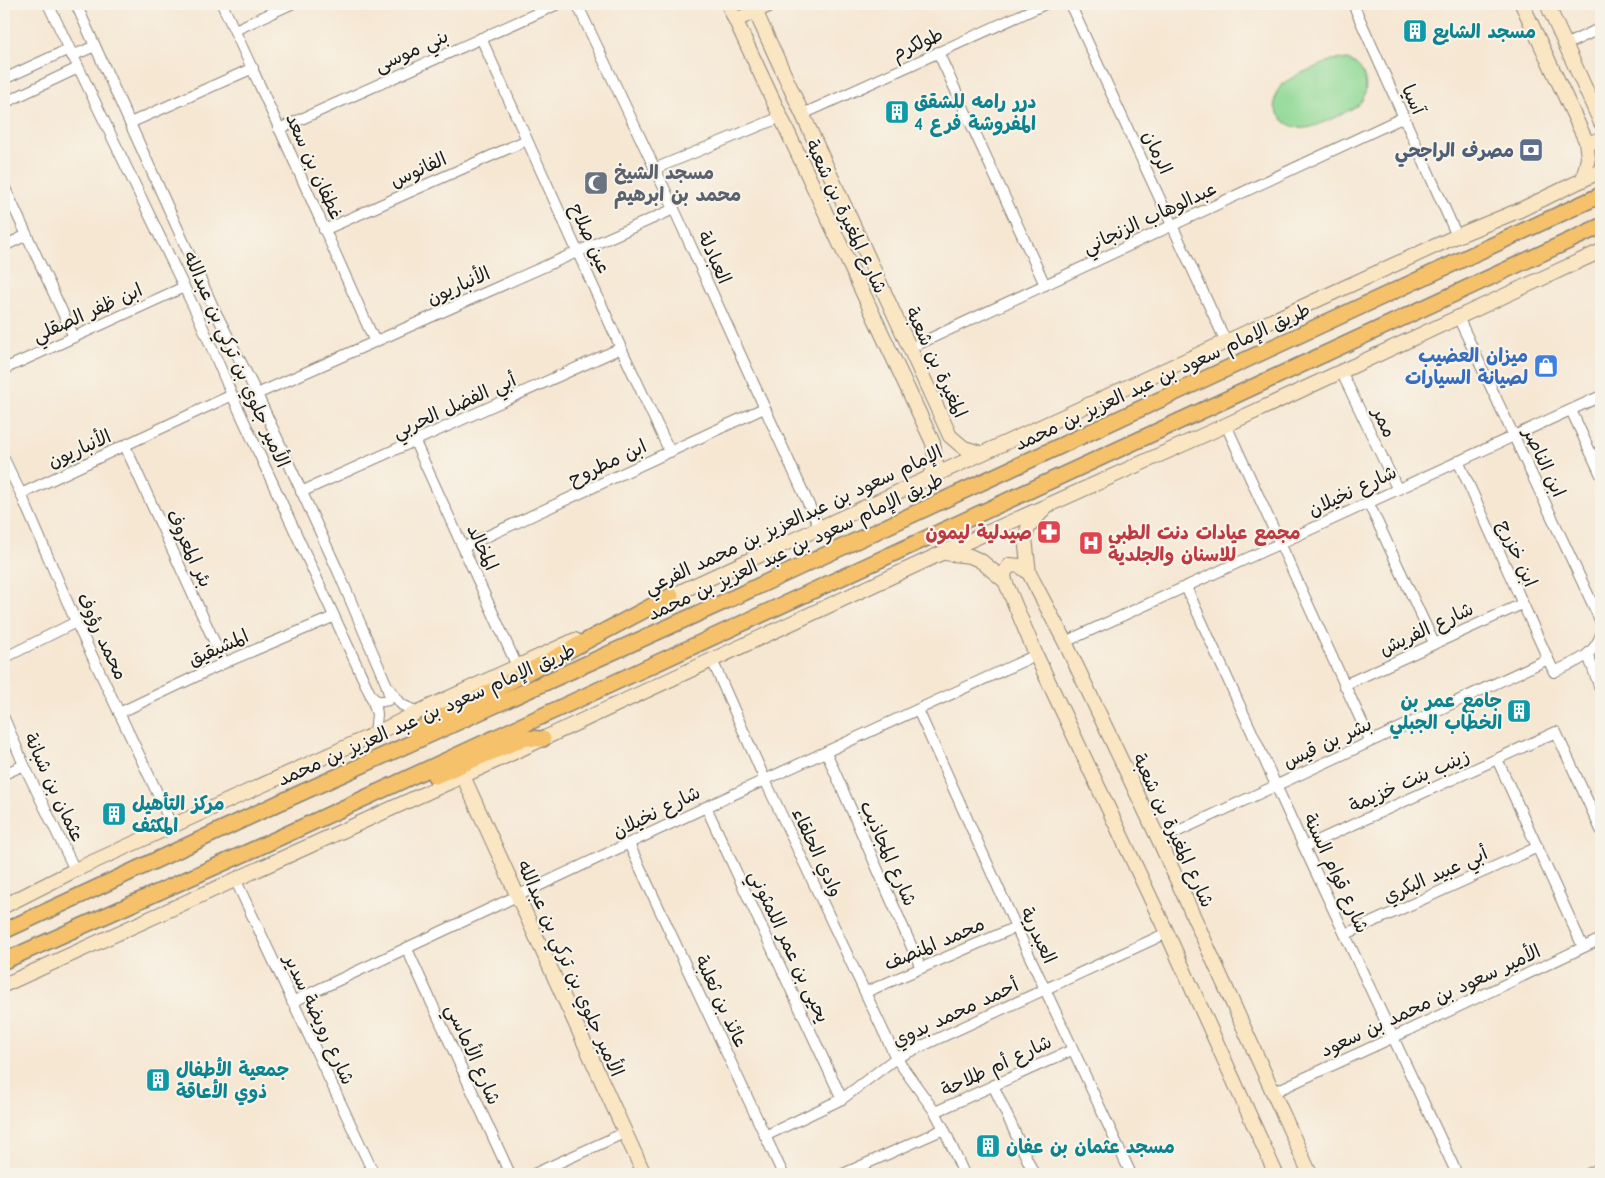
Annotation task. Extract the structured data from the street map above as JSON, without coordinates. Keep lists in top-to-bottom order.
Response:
{
  "streets": {
    "main road": ["طريق الإمام سعود بن عبد العزيز بن محمد"],
    "street": [
      "طولكرم",
      "بني موسى",
      "آسيا",
      "الرمان",
      "غطفان بن سعد",
      "الفانوس",
      "شارع المغيرة بن شعبة",
      "عبدالوهاب الزنجاني",
      "عين صلاح",
      "العبادلة",
      "الأنباريون",
      "ابن ظفر الصقلي",
      "الأمير جلوي بن تركي بن عبدالله",
      "المغيرة بن شعبة",
      "أبي الفضل الحربي",
      "ممر",
      "ابن مطروح",
      "ابن الناصر",
      "شارع نخيلان",
      "الإمام سعود بن عبدالعزيز بن محمد الفرعي",
      "المخالد",
      "بئر المعروف",
      "ابن خزرج",
      "شارع الفريش",
      "محمد رؤوف",
      "المشيقيق",
      "بشر بن قيس",
      "زينب بنت خزيمة",
      "عثمان بن شبانة",
      "وادي الحلقاء",
      "شارع المجاذيب",
      "شارع قوام السنة",
      "أبي عبيد البكري",
      "العبدرية",
      "محمد المنصف",
      "يحيى بن عمر اللمثوني",
      "الأمير سعود بن محمد بن سعود",
      "عائذ بن ثعلبة",
      "أحمد محمد بدوي",
      "شارع رويضة سدير",
      "شارع الأماسي",
      "شارع أم طلاحة"
    ]
  },
  "crossings": [
    ["طولكرم", "المغيرة بن شعبة"],
    ["بني موسى", "غطفان بن سعد"],
    ["بني موسى", "عين صلاح"],
    ["آسيا", "عبدالوهاب الزنجاني"],
    ["آسيا", "الإمام سعود بن عبدالعزيز بن محمد الفرعي"],
    ["الرمان", "عبدالوهاب الزنجاني"],
    ["الرمان", "الإمام سعود بن عبدالعزيز بن محمد الفرعي"],
    ["غطفان بن سعد", "الفانوس"],
    ["غطفان بن سعد", "الأنباريون"],
    ["الفانوس", "عين صلاح"],
    ["شارع المغيرة بن شعبة", "شارع نخيلان"],
    ["شارع المغيرة بن شعبة", "بشر بن قيس"],
    ["شارع المغيرة بن شعبة", "الأمير سعود بن محمد بن سعود"],
    ["عبدالوهاب الزنجاني", "المغيرة بن شعبة"],
    ["عين صلاح", "الأنباريون"],
    ["عين صلاح", "أبي الفضل الحربي"],
    ["عين صلاح", "ابن مطروح"],
    ["العبادلة", "الأنباريون"],
    ["العبادلة", "ابن مطروح"],
    ["العبادلة", "الإمام سعود بن عبدالعزيز بن محمد الفرعي"],
    ["الأنباريون", "الأمير جلوي بن تركي بن عبدالله"],
    ["الأنباريون", "بئر المعروف"],
    ["الأنباريون", "محمد رؤوف"],
    ["ابن ظفر الصقلي", "الأمير جلوي بن تركي بن عبدالله"],
    ["الأمير جلوي بن تركي بن عبدالله", "أبي الفضل الحربي"],
    ["الأمير جلوي بن تركي بن عبدالله", "شارع نخيلان"],
    ["الأمير جلوي بن تركي بن عبدالله", "الإمام سعود بن عبدالعزيز بن محمد الفرعي"],
    ["الأمير جلوي بن تركي بن عبدالله", "المشيقيق"],
    ["أبي الفضل الحربي", "المخالد"],
    ["ممر", "شارع نخيلان"],
    ["ابن مطروح", "المخالد"],
    ["ابن الناصر", "شارع نخيلان"],
    ["شارع نخيلان", "ابن خزرج"],
    ["شارع نخيلان", "وادي الحلقاء"],
    ["شارع نخيلان", "شارع المجاذيب"],
    ["شارع نخيلان", "شارع قوام السنة"],
    ["شارع نخيلان", "العبدرية"],
    ["شارع نخيلان", "يحيى بن عمر اللمثوني"],
    ["شارع نخيلان", "عائذ بن ثعلبة"],
    ["شارع نخيلان", "شارع رويضة سدير"],
    ["شارع نخيلان", "شارع الأماسي"],
    ["الإمام سعود بن عبدالعزيز بن محمد الفرعي", "المخالد"],
    ["الإمام سعود بن عبدالعزيز بن محمد الفرعي", "محمد رؤوف"],
    ["الإمام سعود بن عبدالعزيز بن محمد الفرعي", "عثمان بن شبانة"],
    ["بئر المعروف", "المشيقيق"],
    ["ابن خزرج", "شارع الفريش"],
    ["ابن خزرج", "بشر بن قيس"],
    ["محمد رؤوف", "المشيقيق"],
    ["بشر بن قيس", "شارع قوام السنة"],
    ["زينب بنت خزيمة", "شارع قوام السنة"],
    ["وادي الحلقاء", "محمد المنصف"],
    ["وادي الحلقاء", "أحمد محمد بدوي"],
    ["وادي الحلقاء", "شارع أم طلاحة"],
    ["شارع المجاذيب", "محمد المنصف"],
    ["شارع قوام السنة", "أبي عبيد البكري"],
    ["شارع قوام السنة", "الأمير سعود بن محمد بن سعود"],
    ["العبدرية", "محمد المنصف"],
    ["العبدرية", "أحمد محمد بدوي"],
    ["العبدرية", "شارع أم طلاحة"],
    ["يحيى بن عمر اللمثوني", "أحمد محمد بدوي"],
    ["عائذ بن ثعلبة", "أحمد محمد بدوي"]
  ],
  "places": {
    "building": [
      "مسجد الشايع",
      "درر رامه للشقق المفروشة فرع 4",
      "جامع عمر بن الخطاب الجبلي",
      "مركز التأهيل المكثف",
      "جمعية الأطفال ذوي الأعاقة",
      "مسجد عثمان بن عفان"
    ],
    "bank": ["مصرف الراجحي"],
    "mosque": ["مسجد الشيخ محمد بن ابرهيم"],
    "shop": ["ميزان العضيب لصيانة السيارات"],
    "pharmacy": ["صيدلية ليمون"],
    "hospital": ["مجمع عيادات دنت الطبي للاسنان والجلدية"]
  }
}
